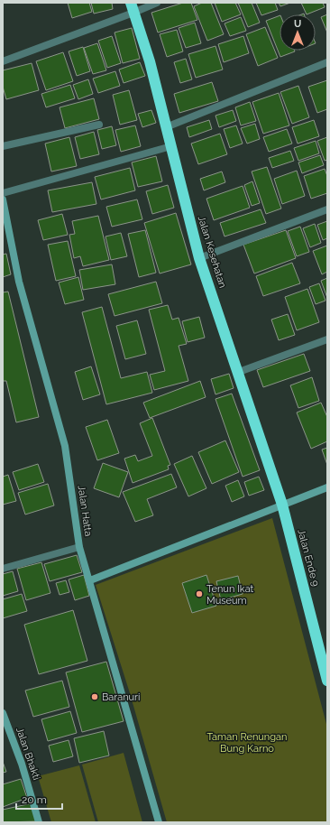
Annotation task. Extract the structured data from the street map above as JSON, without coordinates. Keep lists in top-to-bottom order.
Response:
{
  "streets": {
    "highway": ["Jalan Kesehatan", "Jalan Ende 9"],
    "street": ["Jalan Hatta", "Jalan Bhakti"]
  },
  "crossings": [
    ["Jalan Kesehatan", "Jalan Ende 9"]
  ],
  "parks": ["Taman Renungan Bung Karno"],
  "places": ["Tenun Ikat Museum", "Baranuri"],
  "scale_bar": "20 m",
  "north": "top"
}
